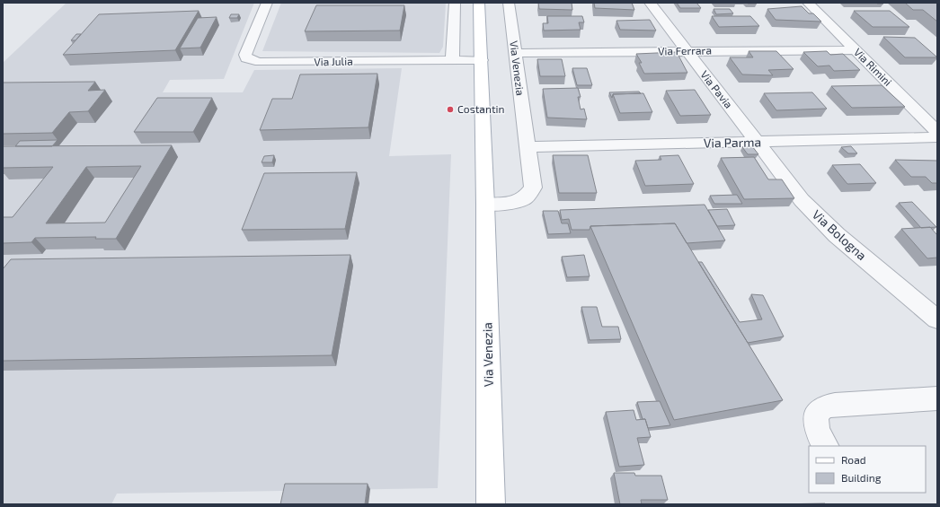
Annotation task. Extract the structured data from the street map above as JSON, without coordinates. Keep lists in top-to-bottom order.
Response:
{
  "streets": {
    "main road": ["Via Venezia"],
    "street": [
      "Via Ferrara",
      "Via Julia",
      "Via Rimini",
      "Via Pavia",
      "Via Parma",
      "Via Bologna"
    ]
  },
  "crossings": [
    ["Via Ferrara", "Via Rimini"],
    ["Via Ferrara", "Via Venezia"],
    ["Via Ferrara", "Via Pavia"],
    ["Via Julia", "Via Venezia"],
    ["Via Venezia", "Via Parma"],
    ["Via Pavia", "Via Parma"],
    ["Via Pavia", "Via Bologna"],
    ["Via Parma", "Via Bologna"]
  ],
  "places": ["Costantin"],
  "legend": ["Road", "Building"]
}
